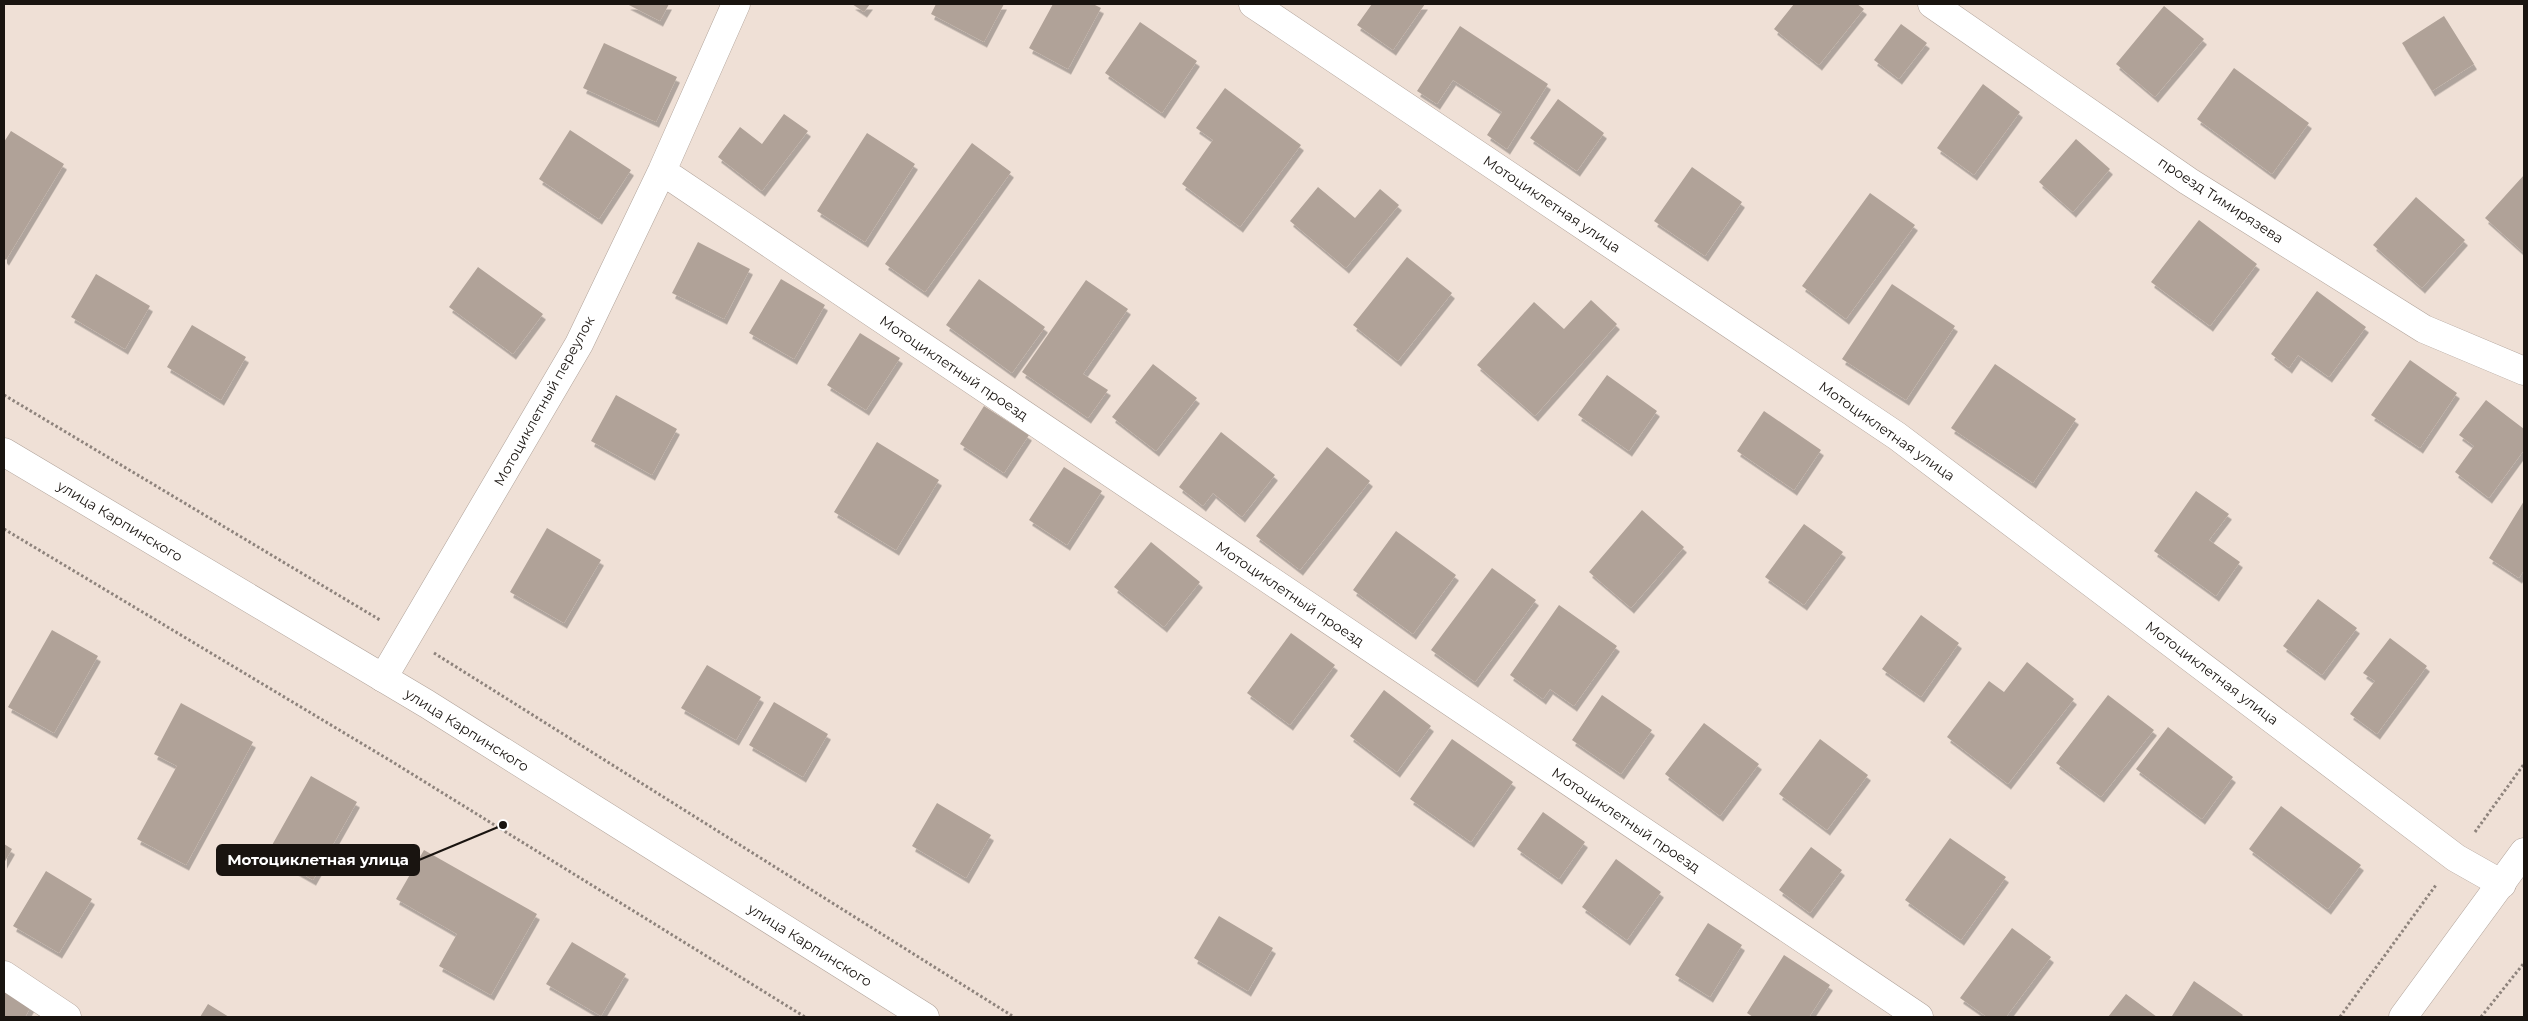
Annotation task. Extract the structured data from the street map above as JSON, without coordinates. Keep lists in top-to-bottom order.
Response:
{
  "streets": {
    "street": [
      "проезд Тимирязева",
      "Мотоциклетная улица",
      "Мотоциклетный проезд",
      "Мотоциклетный переулок",
      "улица Карпинского"
    ]
  },
  "crossings": [
    ["Мотоциклетный проезд", "Мотоциклетный переулок"],
    ["Мотоциклетный переулок", "улица Карпинского"]
  ],
  "places": ["Мотоциклетная улица"]
}
